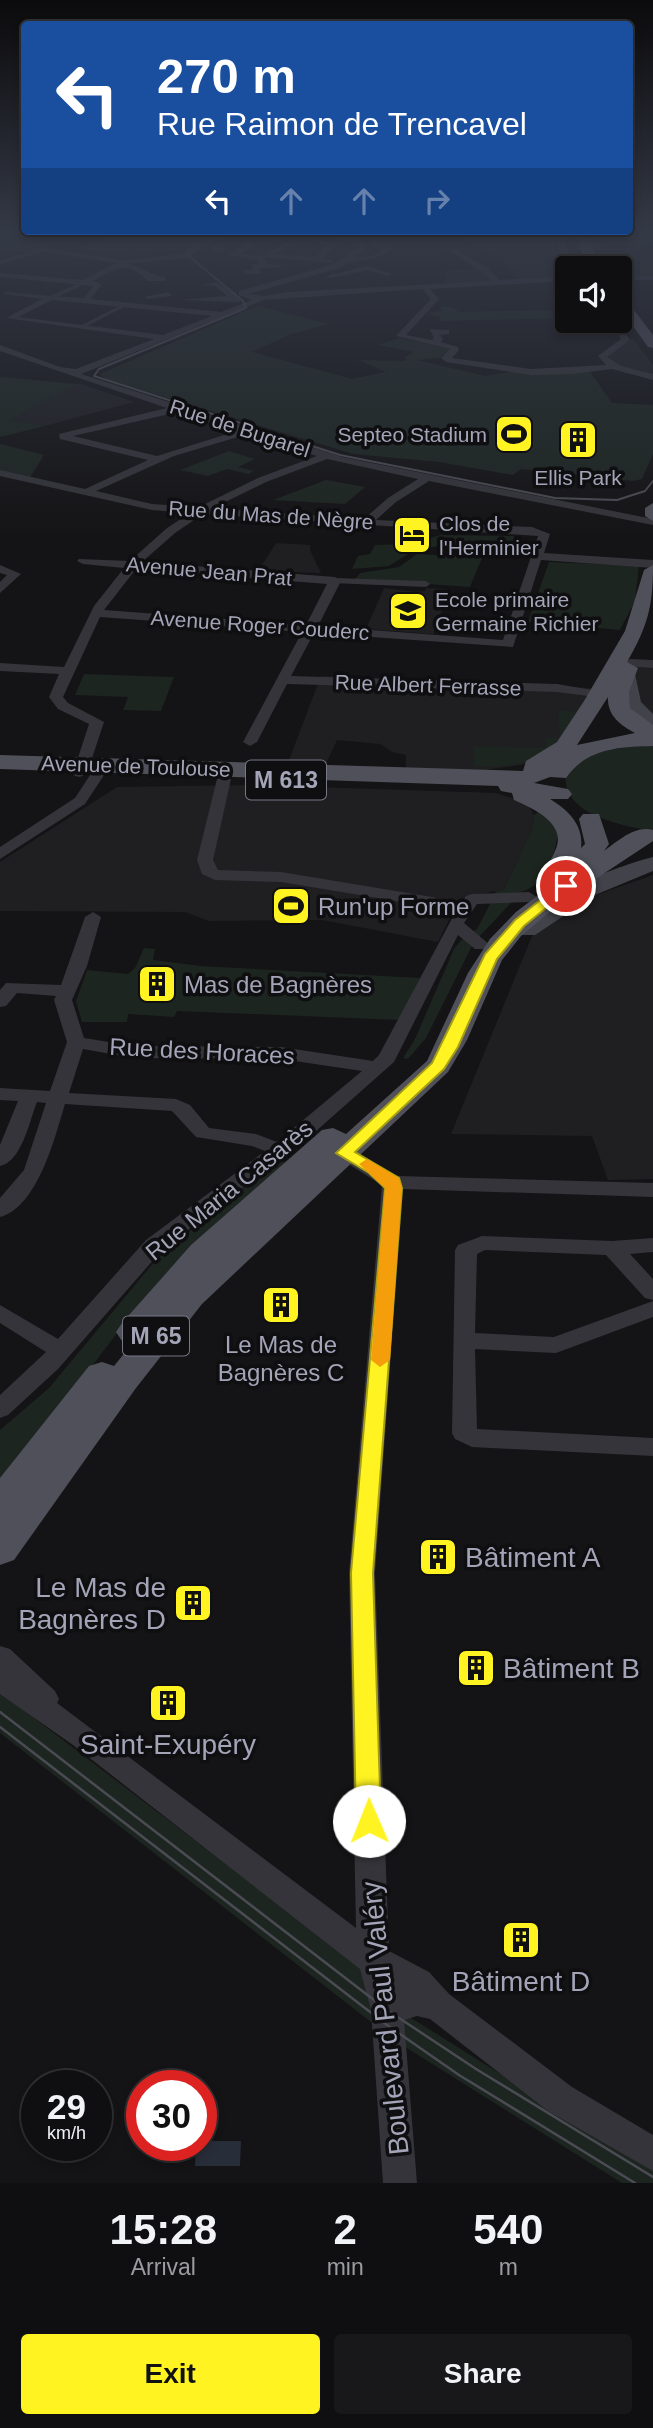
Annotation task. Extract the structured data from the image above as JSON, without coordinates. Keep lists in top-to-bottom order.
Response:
{
  "streets": {
    "main road": ["Avenue de Toulouse", "M 613", "M 65"],
    "street": [
      "Rue de Bugarel",
      "Rue du Mas de Nègre",
      "Avenue Jean Prat",
      "Avenue Roger Couderc",
      "Rue Albert Ferrasse",
      "Rue des Horaces",
      "Rue Maria Casarès",
      "Boulevard Paul Valéry"
    ]
  },
  "crossings": [
    ["Rue du Mas de Nègre", "Avenue Roger Couderc"],
    ["Rue Albert Ferrasse", "M 613"],
    ["Avenue de Toulouse", "M 613"],
    ["M 613", "M 65"],
    ["Rue des Horaces", "Rue Maria Casarès"]
  ],
  "places": {
    "sports": ["Septeo Stadium", "Run'up Forme"],
    "building": [
      "Ellis Park",
      "Mas de Bagnères",
      "Le Mas de Bagnères C",
      "Bâtiment A",
      "Le Mas de Bagnères D",
      "Bâtiment B",
      "Saint-Exupéry",
      "Bâtiment D"
    ],
    "hotel": ["Clos de l'Herminier"],
    "school or university": ["Ecole primaire Germaine Richier"]
  },
  "page": {
    "turn": ["270 m", "Rue Raimon de Trencavel"],
    "speed": "29 km/h",
    "limit": "30",
    "eta": [
      "15:28",
      "Arrival",
      "2",
      "min",
      "540",
      "m"
    ],
    "buttons": ["Exit", "Share"]
  }
}
